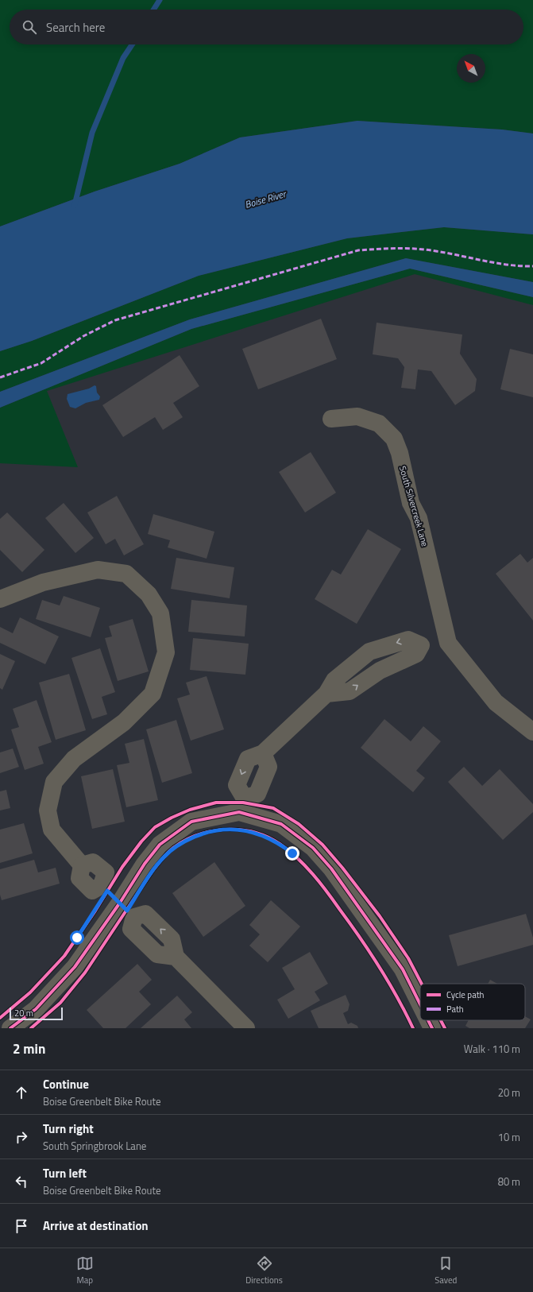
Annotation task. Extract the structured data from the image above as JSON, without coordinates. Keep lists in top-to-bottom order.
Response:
{
  "streets": {
    "street": ["South Silvercreek Lane"]
  },
  "water": ["Boise River"],
  "legend": ["Cycle path", "Path"],
  "scale_bar": "20 m",
  "north": "top left",
  "page": {
    "search": "Search here",
    "scale": "20 m",
    "heading": ["2 min", "Walk · 110 m"],
    "list": [
      ["Continue", "Boise Greenbelt Bike Route", "20 m"],
      ["Turn right", "South Springbrook Lane", "10 m"],
      ["Turn left", "Boise Greenbelt Bike Route", "80 m"],
      "Arrive at destination"
    ],
    "nav": ["Map", "Directions", "Saved"]
  }
}
